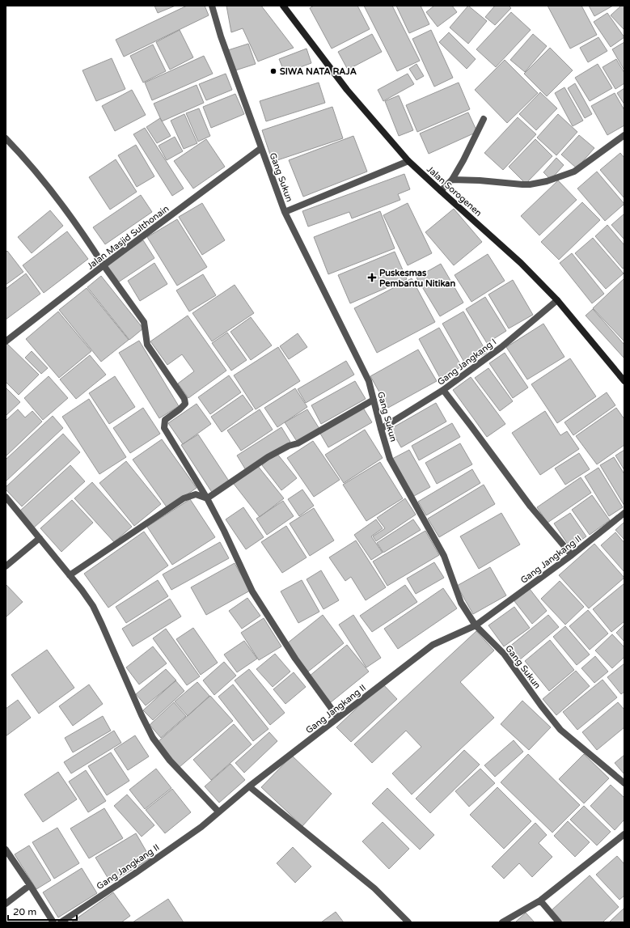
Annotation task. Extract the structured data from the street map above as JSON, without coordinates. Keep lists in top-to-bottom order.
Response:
{
  "streets": {
    "main road": ["Jalan Sorogenen"],
    "street": [
      "Gang Sukun",
      "Jalan Masjid Sulthonain",
      "Gang Jangkang I",
      "Gang Jangkang II"
    ]
  },
  "crossings": [
    ["Gang Sukun", "Jalan Masjid Sulthonain"],
    ["Gang Sukun", "Gang Jangkang I"],
    ["Gang Sukun", "Gang Jangkang II"],
    ["Jalan Sorogenen", "Gang Jangkang I"]
  ],
  "places": {
    "other": ["SIWA NATA RAJA"],
    "health": ["Puskesmas Pembantu Nitikan"]
  },
  "scale_bar": "20 m"
}
